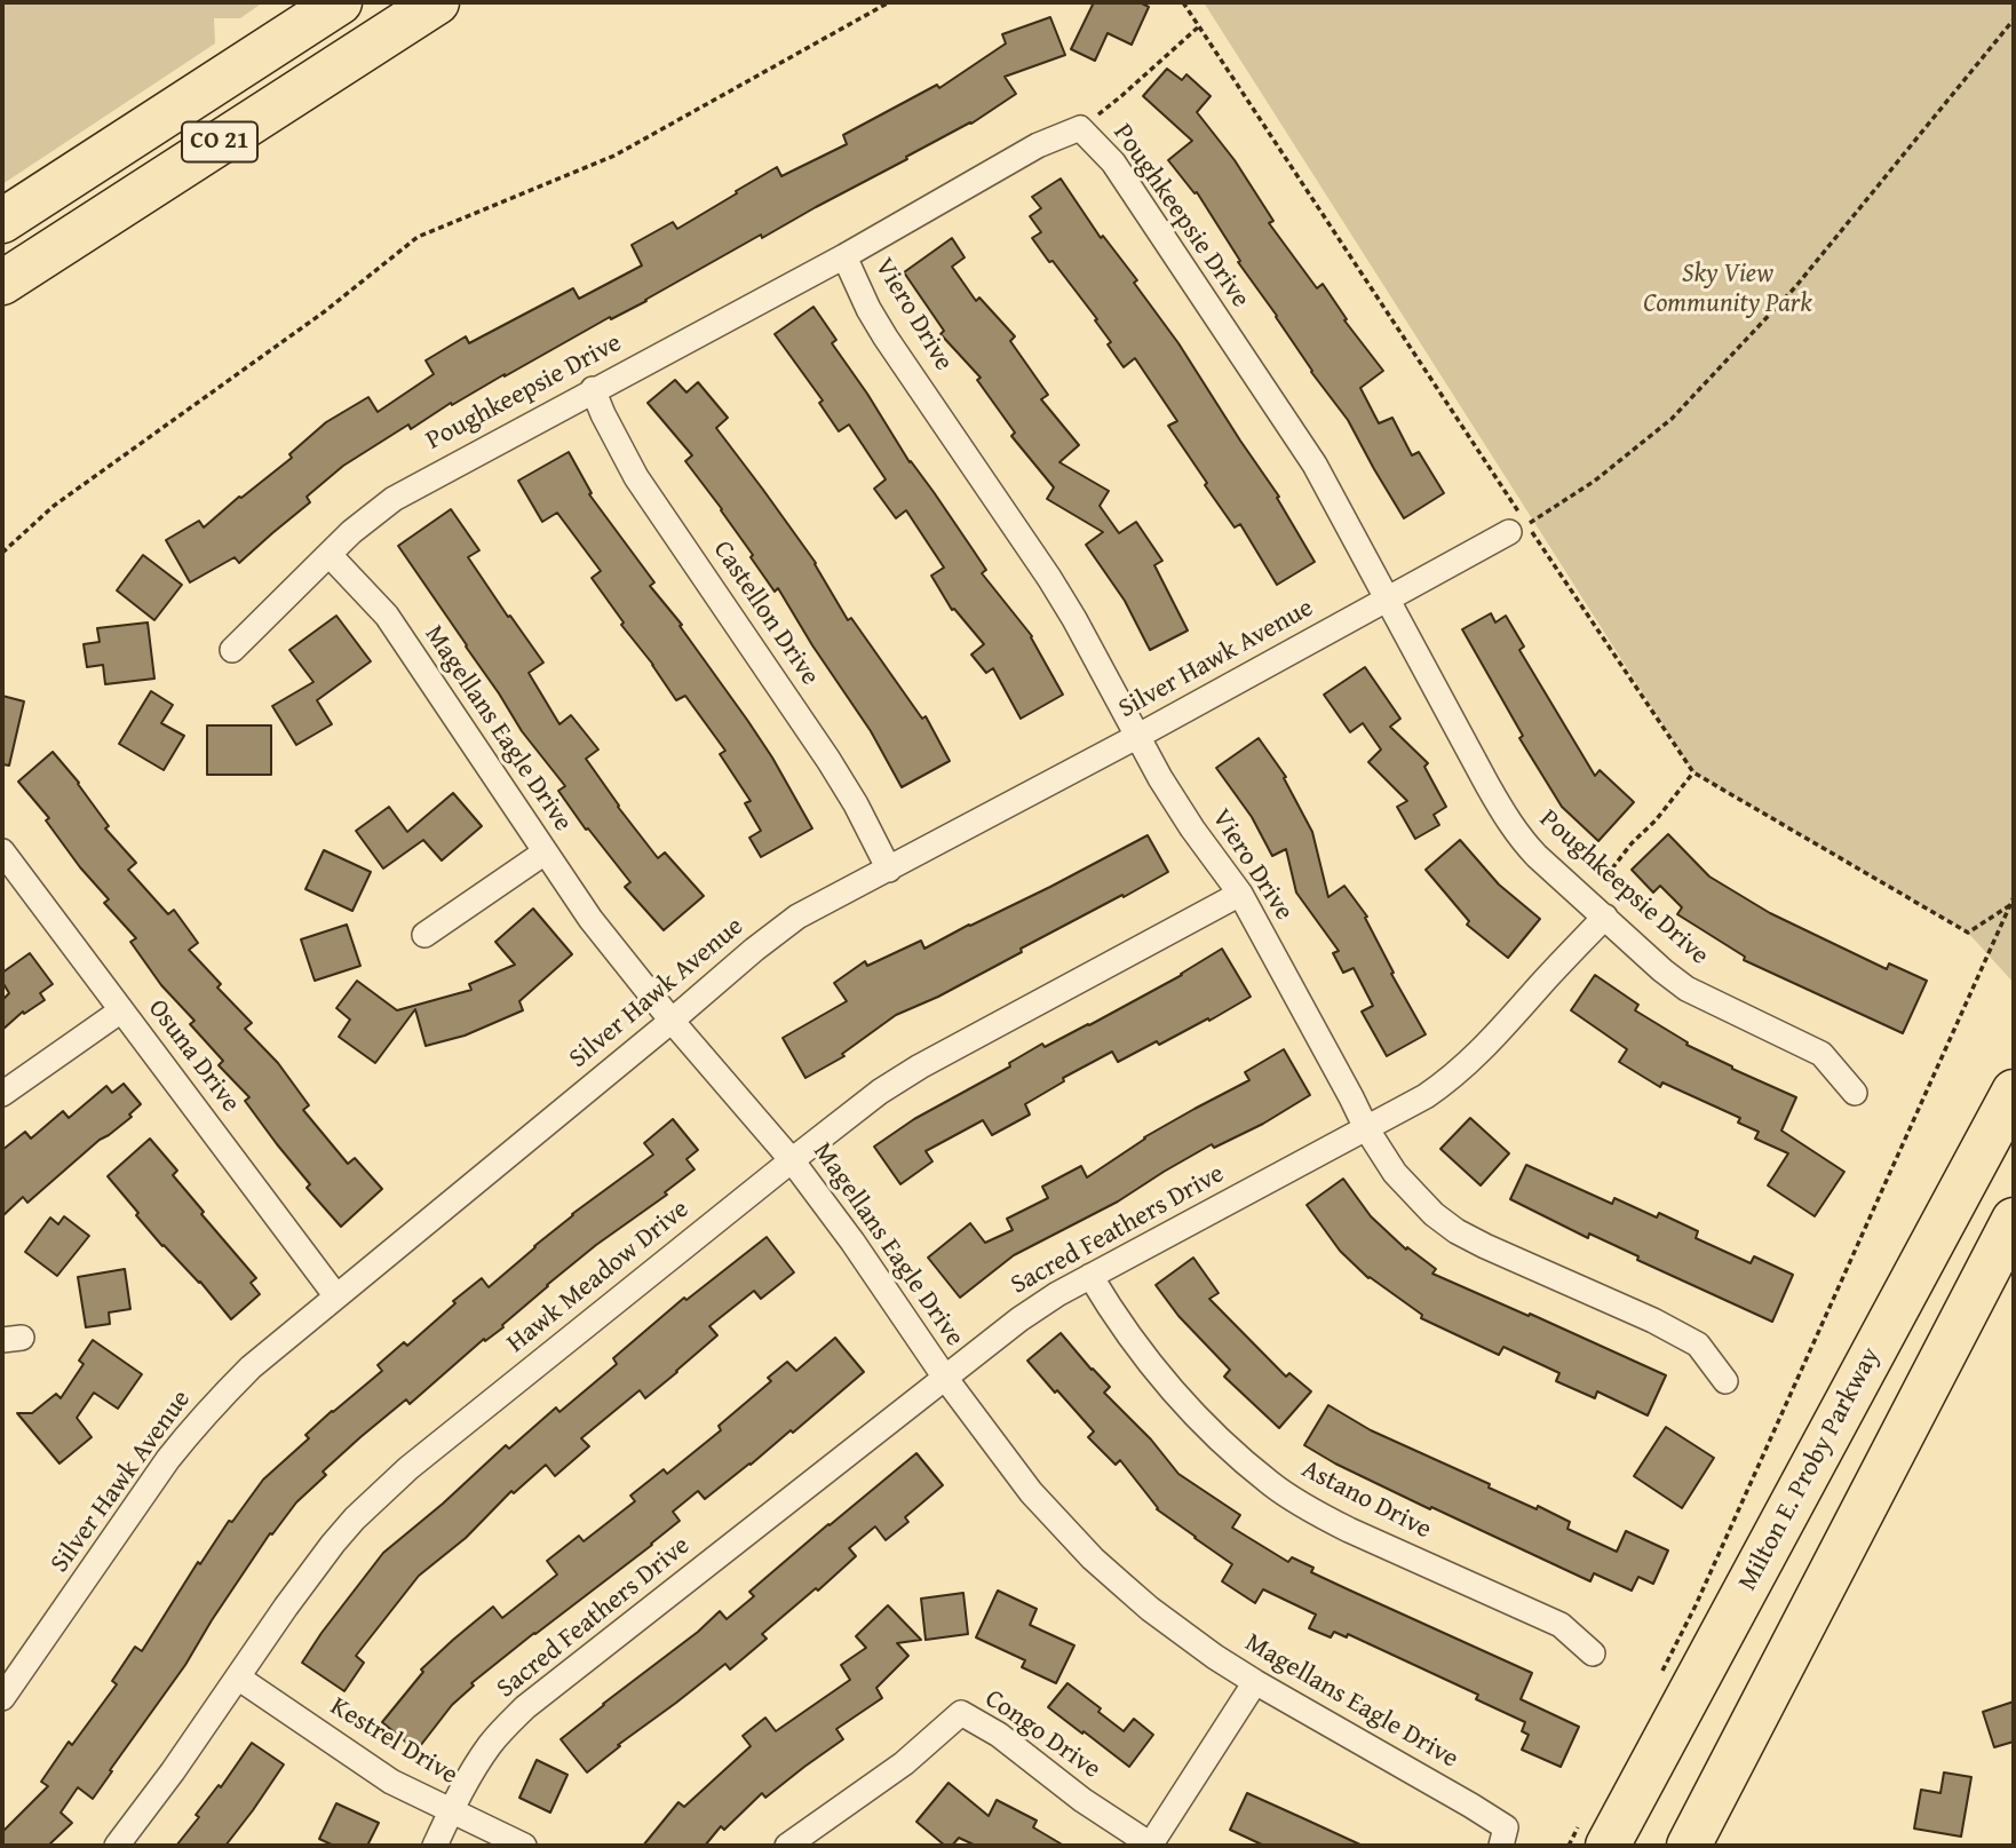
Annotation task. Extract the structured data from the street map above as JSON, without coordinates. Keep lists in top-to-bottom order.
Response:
{
  "streets": {
    "highway": ["CO 21", "Milton E. Proby Parkway"],
    "street": [
      "Poughkeepsie Drive",
      "Viero Drive",
      "Castellon Drive",
      "Silver Hawk Avenue",
      "Magellans Eagle Drive",
      "Osuna Drive",
      "Sacred Feathers Drive",
      "Hawk Meadow Drive",
      "Astano Drive",
      "Congo Drive",
      "Kestrel Drive"
    ]
  },
  "crossings": [
    ["Poughkeepsie Drive", "Viero Drive"],
    ["Poughkeepsie Drive", "Castellon Drive"],
    ["Poughkeepsie Drive", "Silver Hawk Avenue"],
    ["Poughkeepsie Drive", "Magellans Eagle Drive"],
    ["Poughkeepsie Drive", "Sacred Feathers Drive"],
    ["Viero Drive", "Silver Hawk Avenue"],
    ["Viero Drive", "Sacred Feathers Drive"],
    ["Viero Drive", "Hawk Meadow Drive"],
    ["Castellon Drive", "Silver Hawk Avenue"],
    ["Silver Hawk Avenue", "Magellans Eagle Drive"],
    ["Silver Hawk Avenue", "Osuna Drive"],
    ["Magellans Eagle Drive", "Sacred Feathers Drive"],
    ["Magellans Eagle Drive", "Hawk Meadow Drive"],
    ["Sacred Feathers Drive", "Astano Drive"],
    ["Sacred Feathers Drive", "Kestrel Drive"],
    ["Hawk Meadow Drive", "Kestrel Drive"]
  ],
  "parks": ["Sky View Community Park"]
}
